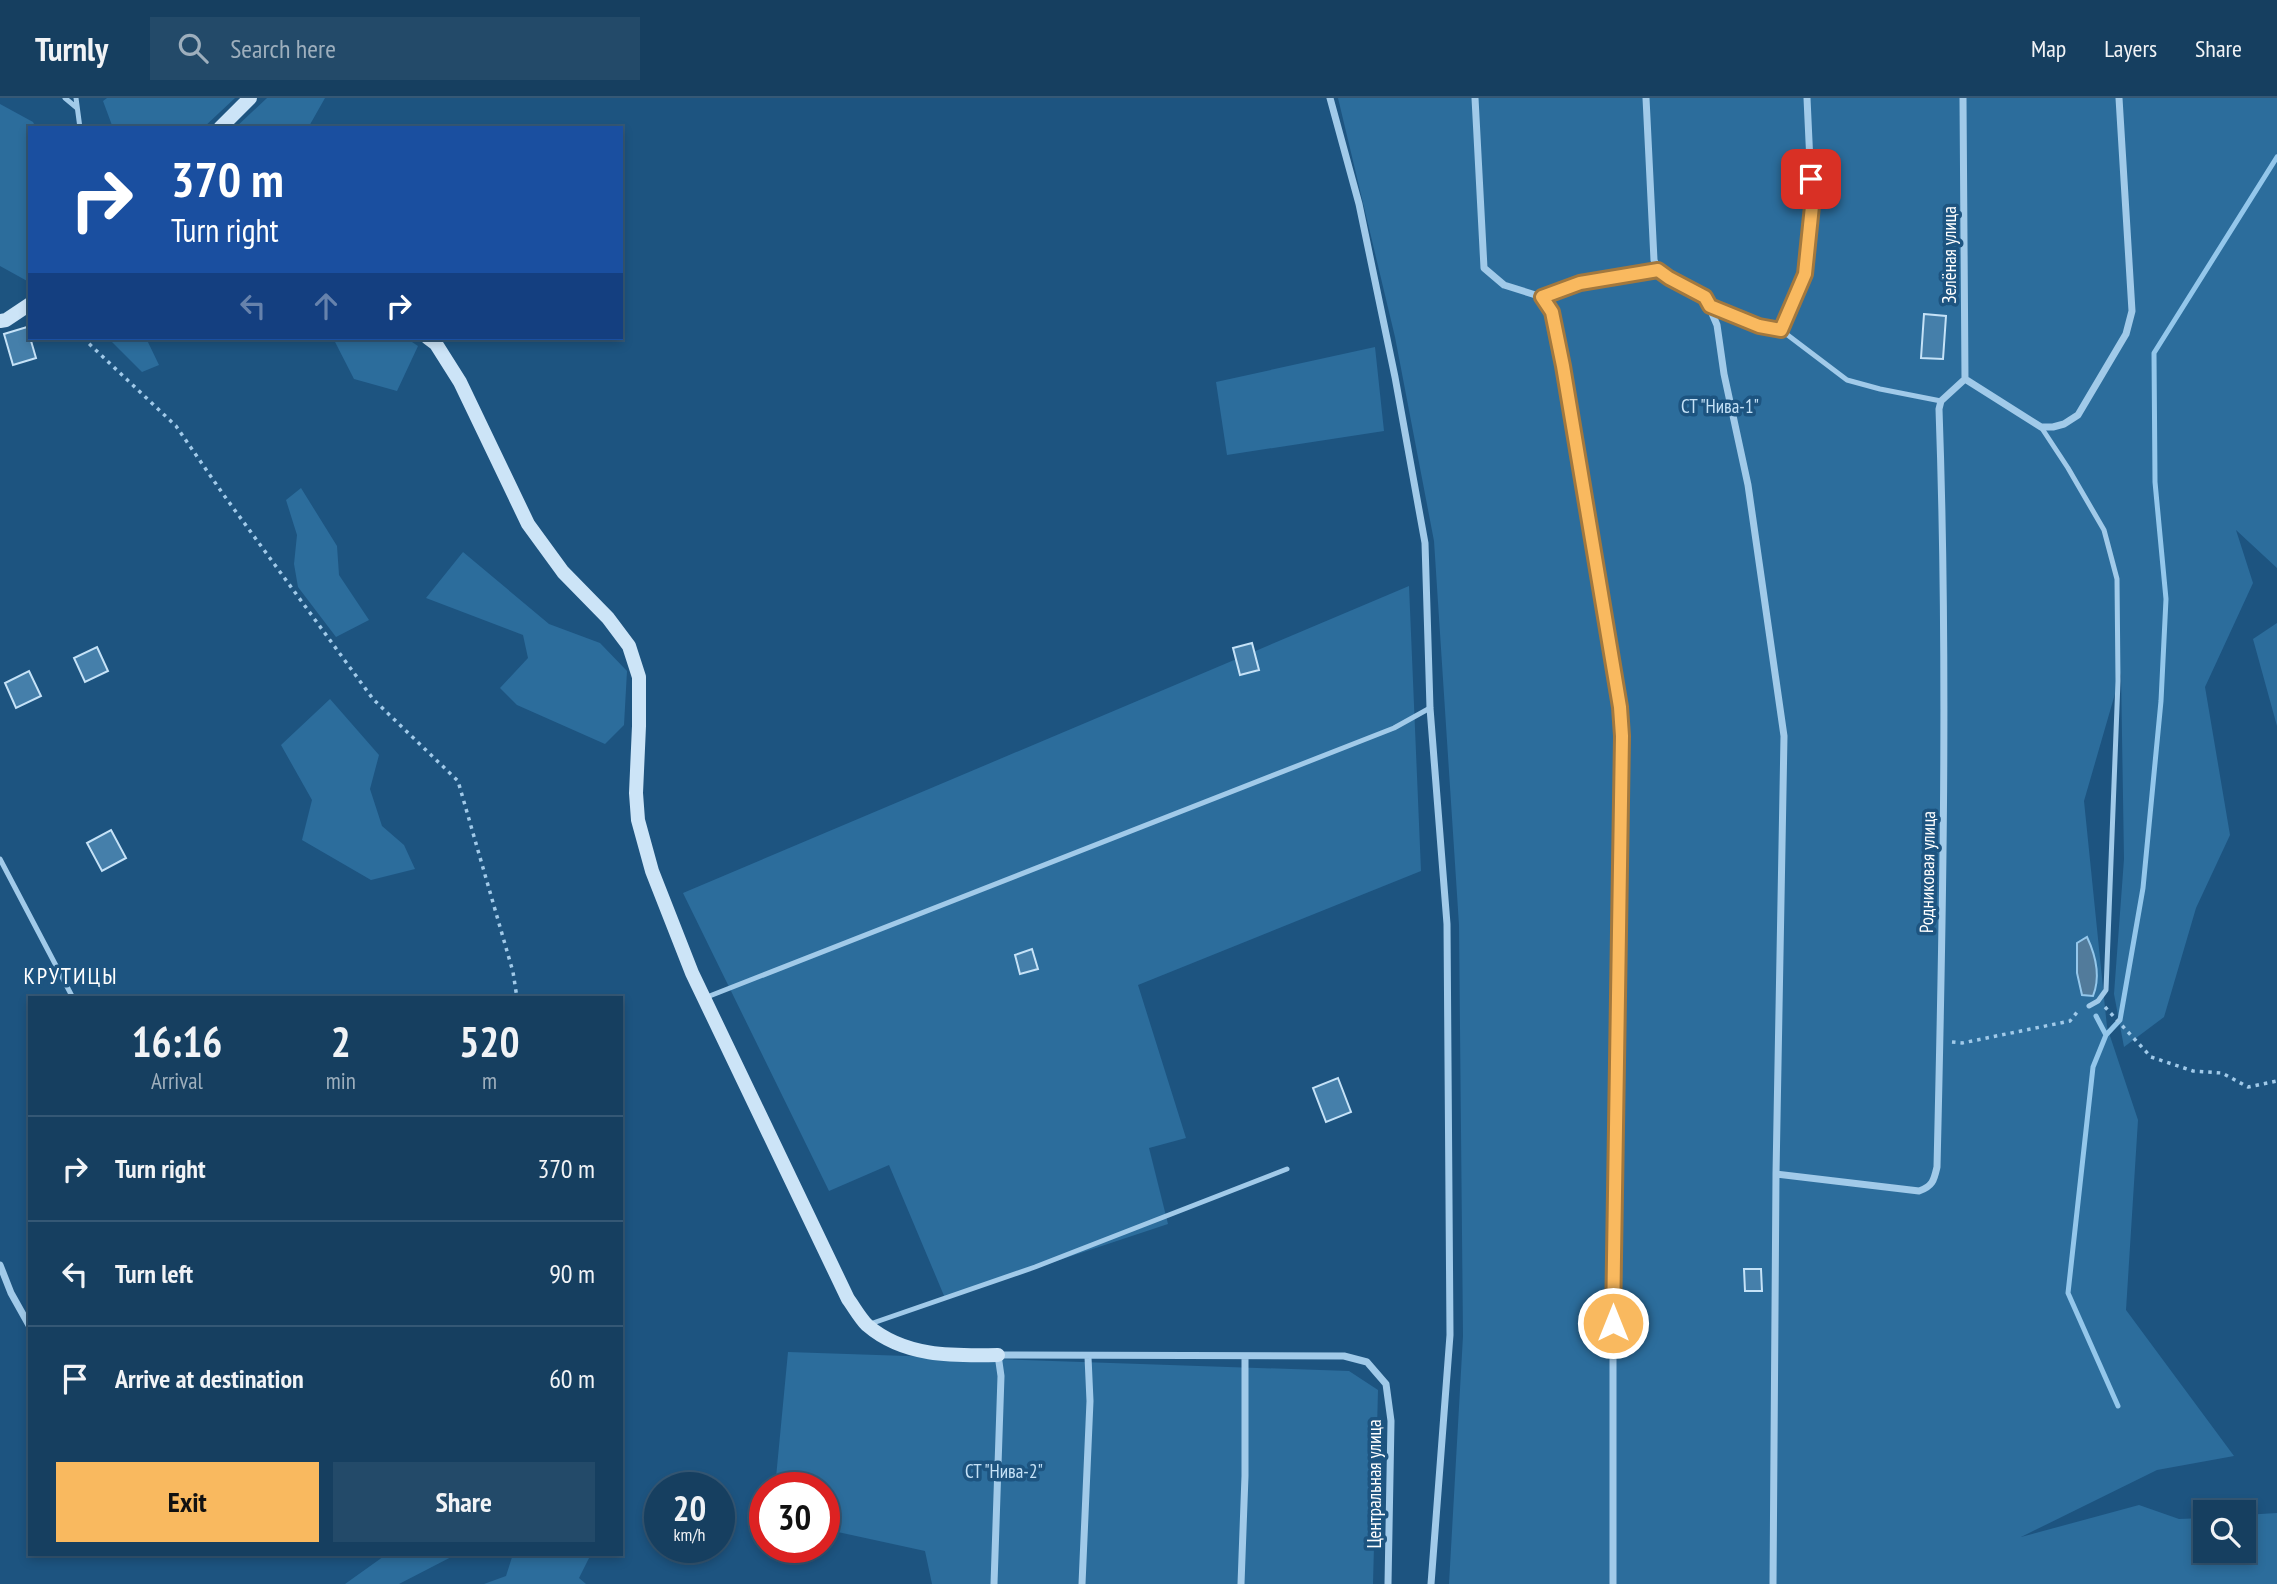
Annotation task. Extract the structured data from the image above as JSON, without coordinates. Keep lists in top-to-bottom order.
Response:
{
  "streets": {
    "street": ["Зелёная улица", "Родниковая улица", "Центральная улица"]
  },
  "districts": ["КРУТИЦЫ"],
  "parks": ["СТ \"Нива-1\"", "СТ \"Нива-2\""],
  "page": {
    "header": "Turnly",
    "search": "Search here",
    "nav": ["Map", "Layers", "Share"],
    "turn": ["370 m", "Turn right"],
    "eta": [
      "16:16",
      "Arrival",
      "2",
      "min",
      "520",
      "m"
    ],
    "list": [
      {
        "name": "Turn right",
        "value": "370 m"
      },
      {
        "name": "Turn left",
        "value": "90 m"
      },
      {
        "name": "Arrive at destination",
        "value": "60 m"
      }
    ],
    "buttons": ["Exit", "Share"],
    "speed": "20 km/h",
    "limit": "30"
  }
}
